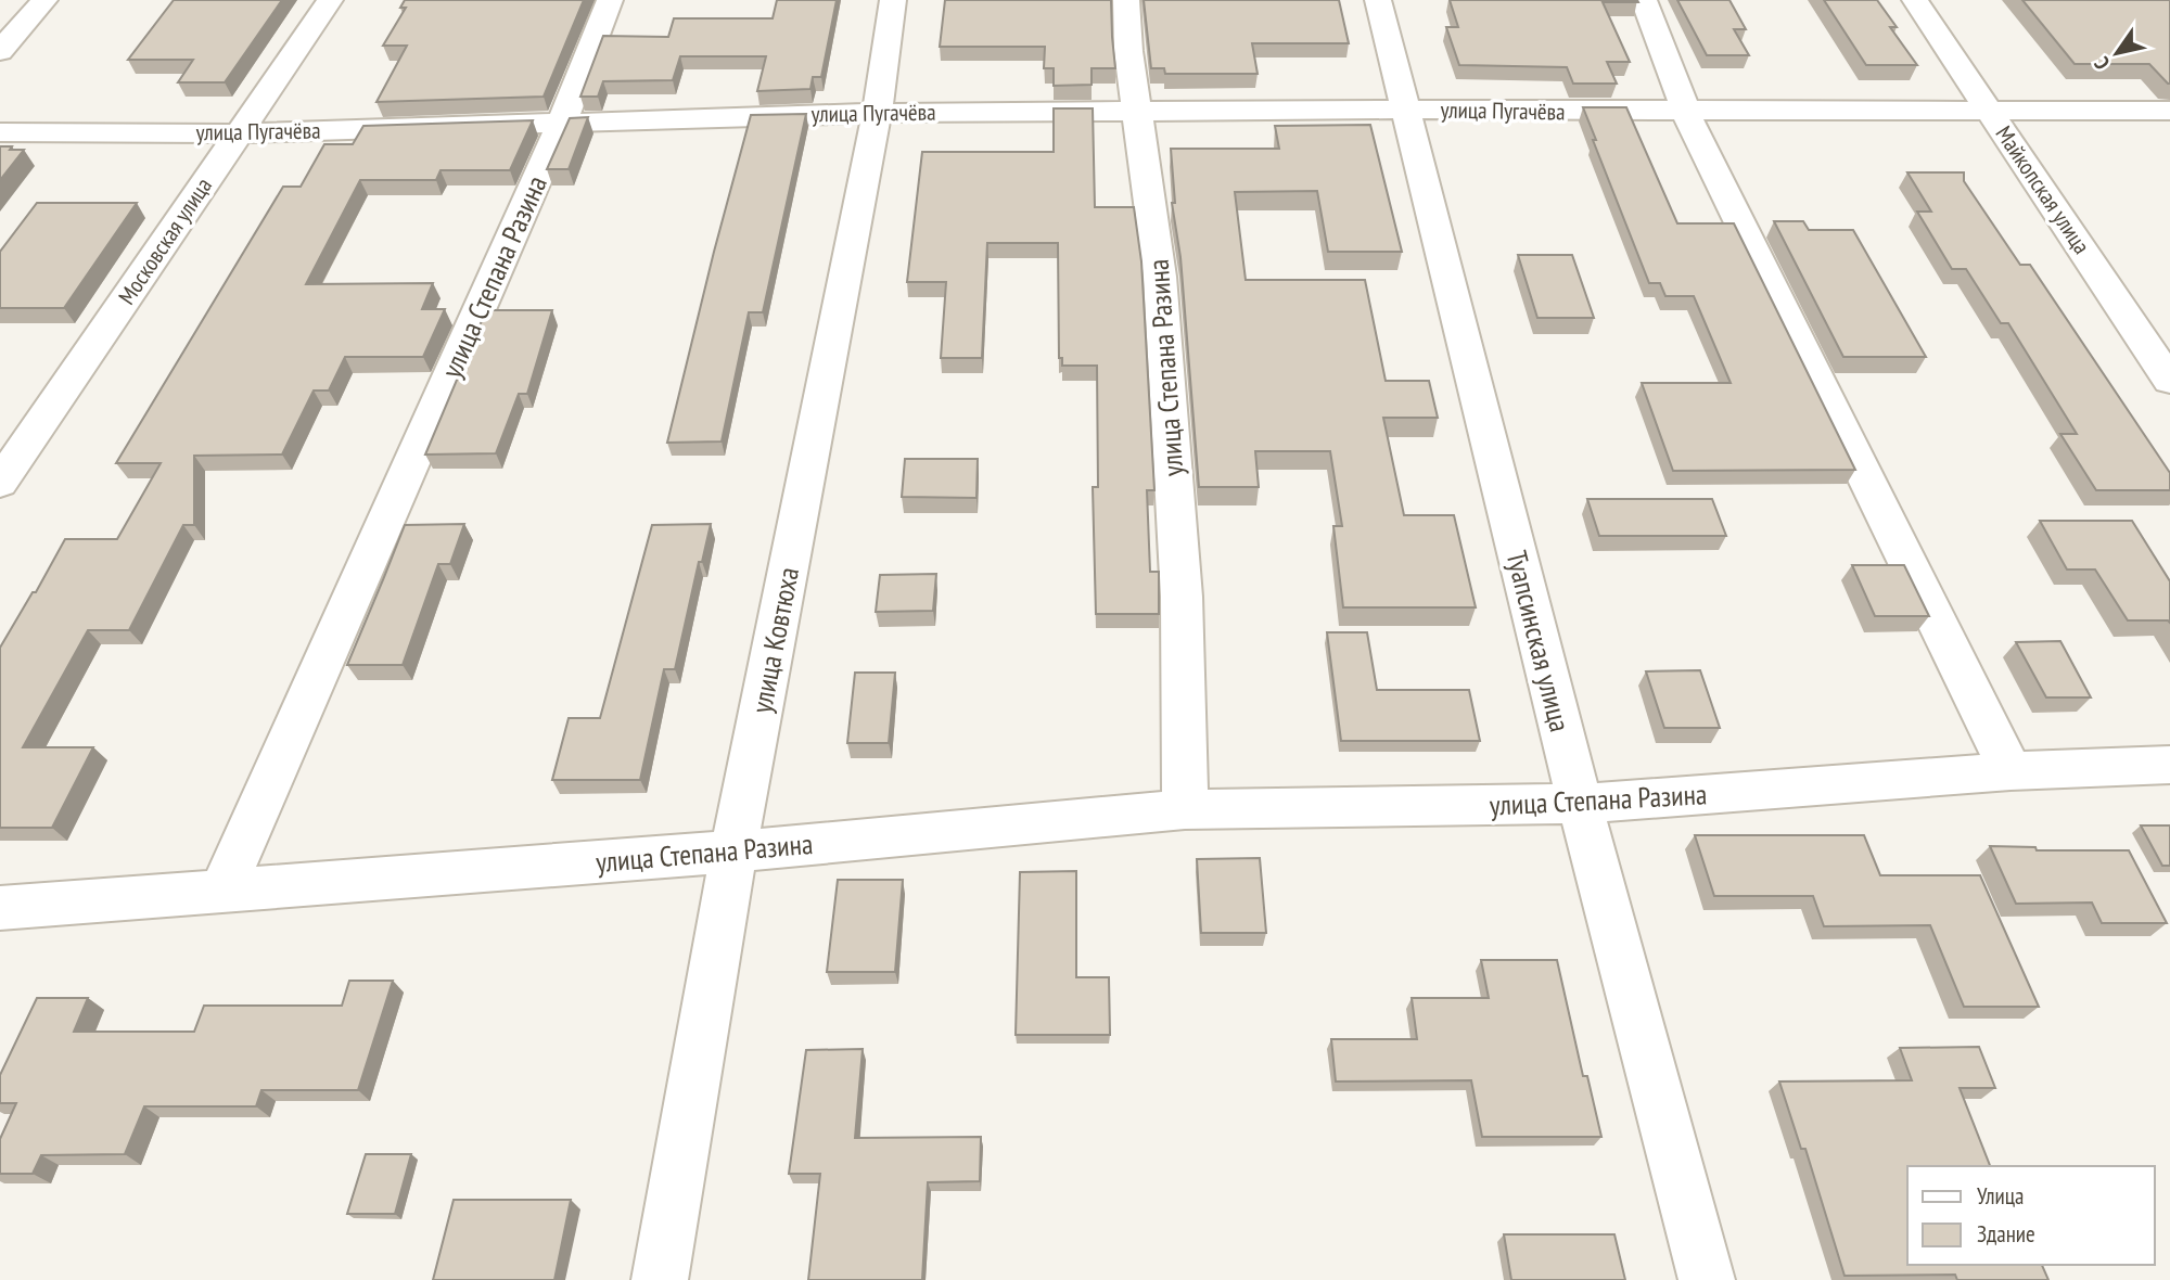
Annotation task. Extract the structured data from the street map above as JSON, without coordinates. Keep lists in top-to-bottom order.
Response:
{
  "streets": {
    "street": [
      "улица Пугачёва",
      "Майкопская улица",
      "Московская улица",
      "улица Степана Разина",
      "улица Ковтюха",
      "Туапсинская улица"
    ]
  },
  "crossings": [
    ["улица Пугачёва", "Майкопская улица"],
    ["улица Пугачёва", "Московская улица"],
    ["улица Пугачёва", "улица Степана Разина"],
    ["улица Пугачёва", "улица Ковтюха"],
    ["улица Пугачёва", "Туапсинская улица"],
    ["улица Степана Разина", "улица Ковтюха"],
    ["улица Степана Разина", "Туапсинская улица"]
  ],
  "legend": ["Улица", "Здание"],
  "north": "bottom left"
}
